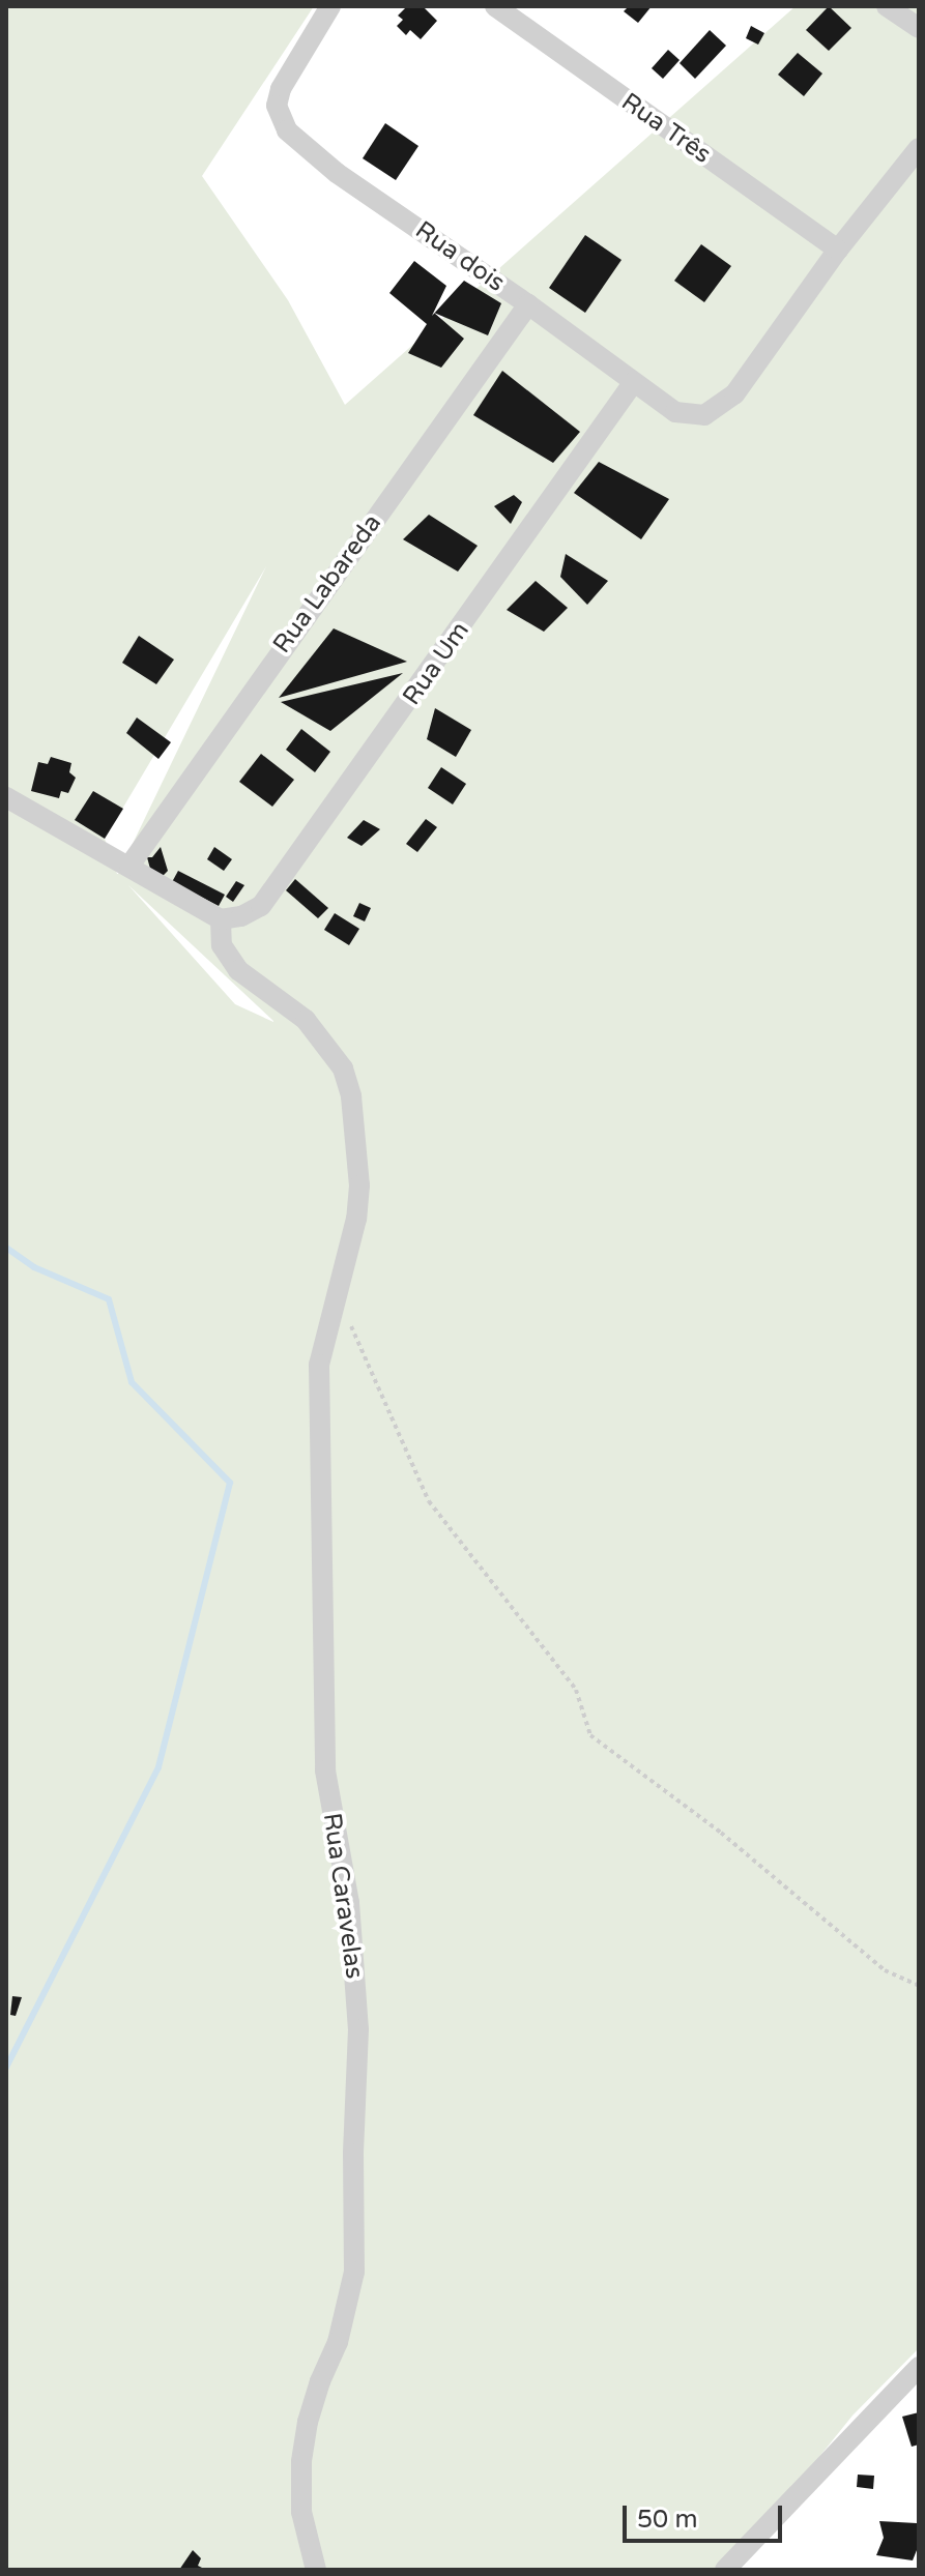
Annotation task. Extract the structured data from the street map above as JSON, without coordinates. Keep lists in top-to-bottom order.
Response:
{
  "streets": {
    "street": [
      "Rua Três",
      "Rua dois",
      "Rua Labareda",
      "Rua Um",
      "Rua Caravelas"
    ]
  },
  "crossings": [
    ["Rua Três", "Rua dois"],
    ["Rua dois", "Rua Labareda"],
    ["Rua dois", "Rua Um"],
    ["Rua Um", "Rua Caravelas"]
  ],
  "scale_bar": "50 m"
}
